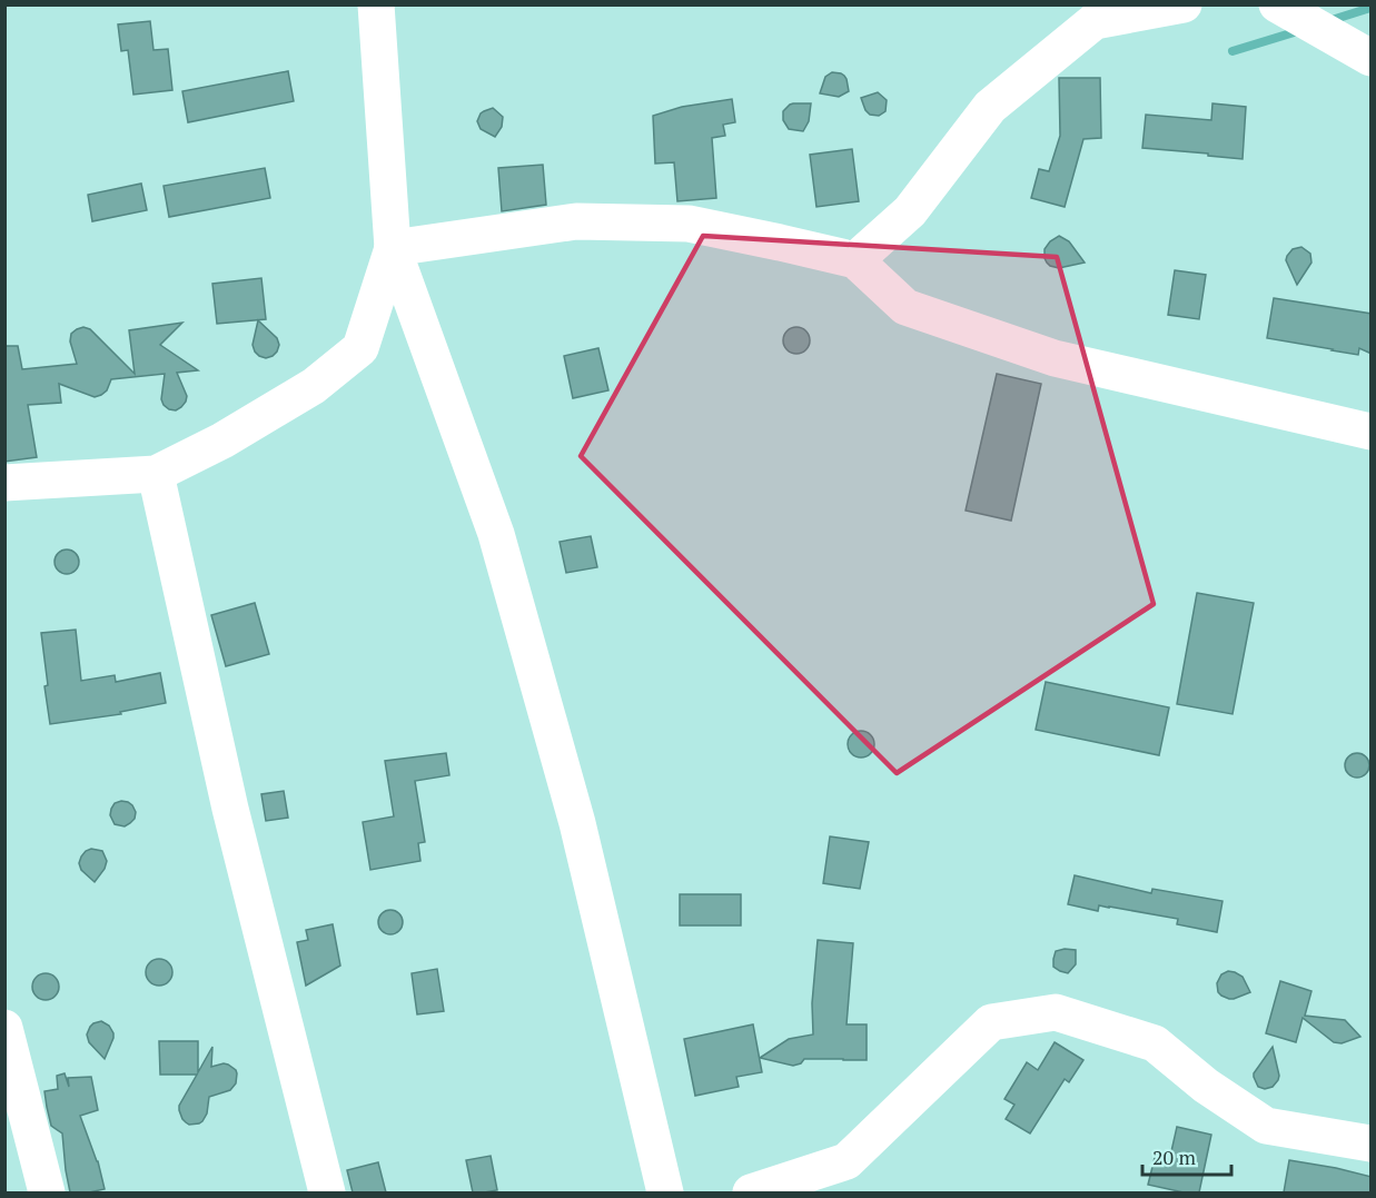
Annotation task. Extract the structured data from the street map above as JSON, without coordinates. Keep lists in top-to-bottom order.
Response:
{
  "scale_bar": "20 m"
}
